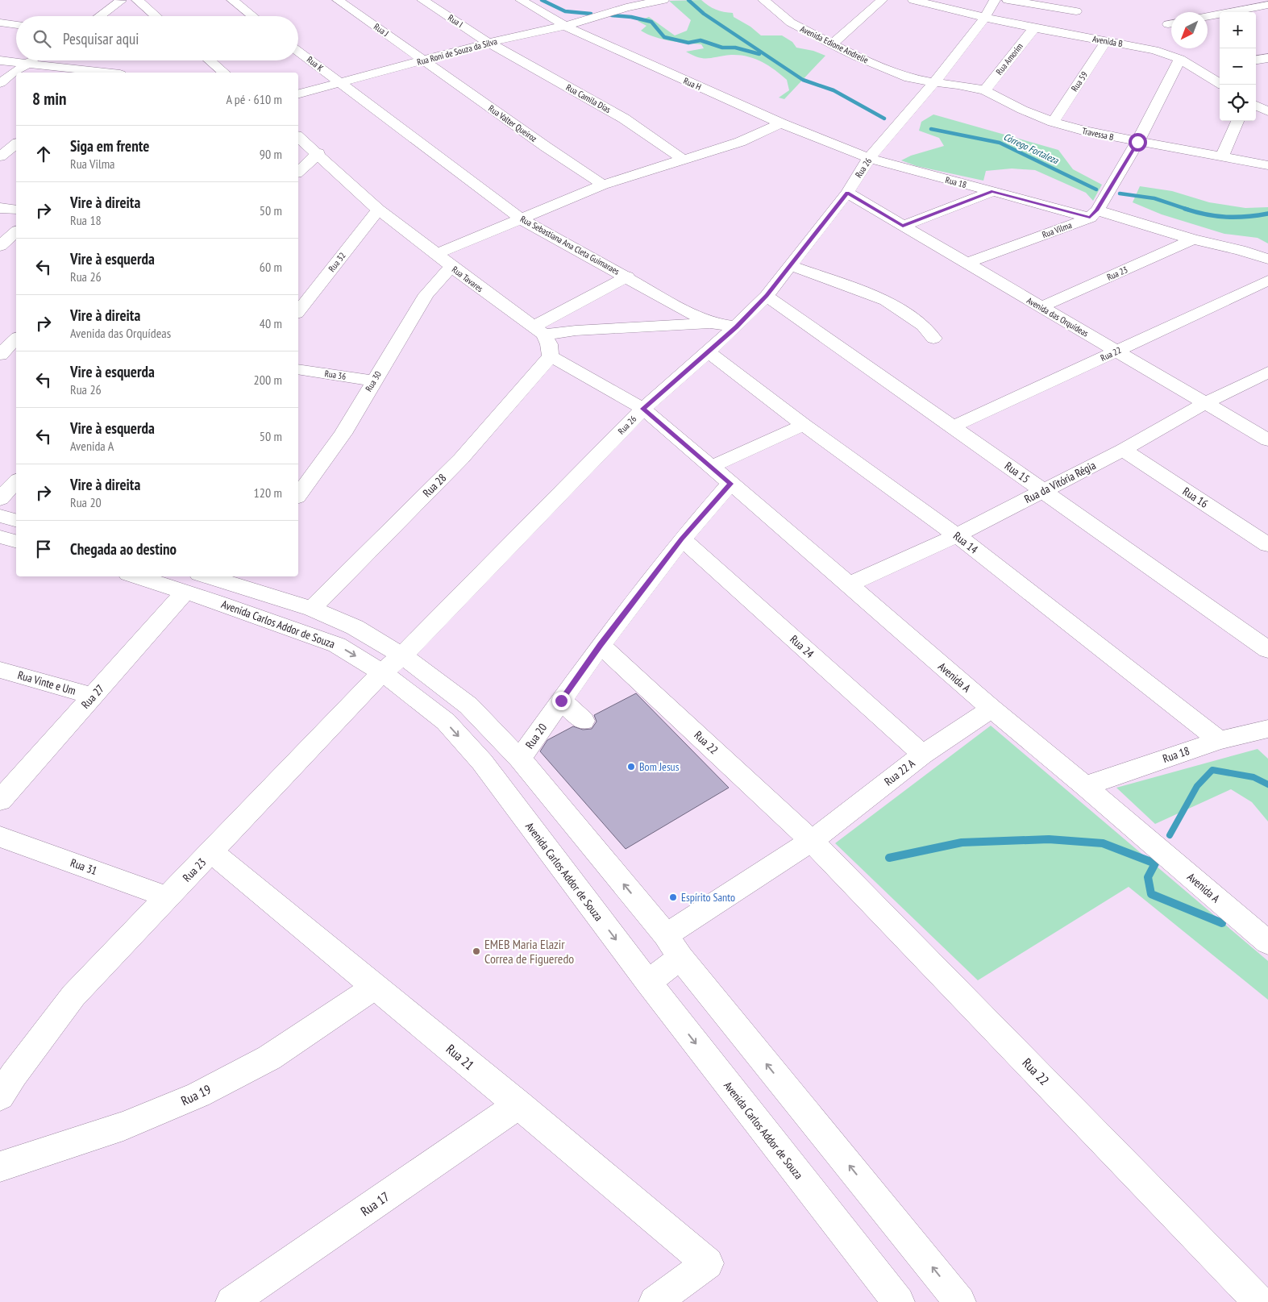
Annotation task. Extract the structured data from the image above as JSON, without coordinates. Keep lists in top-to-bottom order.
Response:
{
  "streets": {
    "street": [
      "Rua I",
      "Rua J",
      "Avenida B",
      "Avenida Edione Andrelie",
      "Rua Roni de Souza da Silva",
      "Rua Amorim",
      "Rua K",
      "Rua 59",
      "Rua H",
      "Rua Camila Dias",
      "Rua Valter Queiroz",
      "Travessa B",
      "Rua 26",
      "Rua 18",
      "Rua Vilma",
      "Rua Sebastiana Ana Cleta Guimaraes",
      "Rua 32",
      "Rua 23",
      "Rua Tavares",
      "Avenida das Orquídeas",
      "Rua 22",
      "Rua 36",
      "Rua 30",
      "Rua 15",
      "Rua da Vitória Régia",
      "Rua 28",
      "Rua 16",
      "Rua 14",
      "Avenida Carlos Addor de Souza",
      "Rua 24",
      "Avenida A",
      "Rua Vinte e Um",
      "Rua 27",
      "Rua 20",
      "Rua 22 A",
      "Rua 31",
      "Rua 21",
      "Rua 19",
      "Rua 17"
    ]
  },
  "crossings": [
    ["Rua I", "Rua Roni de Souza da Silva"],
    ["Rua I", "Rua Camila Dias"],
    ["Rua J", "Rua Roni de Souza da Silva"],
    ["Rua J", "Rua Valter Queiroz"],
    ["Avenida B", "Rua Amorim"],
    ["Avenida B", "Rua 59"],
    ["Avenida B", "Rua 26"],
    ["Avenida Edione Andrelie", "Travessa B"],
    ["Avenida Edione Andrelie", "Rua 26"],
    ["Rua Roni de Souza da Silva", "Rua K"],
    ["Rua Roni de Souza da Silva", "Rua H"],
    ["Rua Roni de Souza da Silva", "Rua Camila Dias"],
    ["Rua Roni de Souza da Silva", "Rua Valter Queiroz"],
    ["Rua Roni de Souza da Silva", "Rua Sebastiana Ana Cleta Guimaraes"],
    ["Rua Amorim", "Travessa B"],
    ["Rua K", "Rua Sebastiana Ana Cleta Guimaraes"],
    ["Rua 59", "Travessa B"],
    ["Rua H", "Rua 26"],
    ["Rua H", "Rua 18"],
    ["Travessa B", "Rua 26"],
    ["Rua 26", "Rua 18"],
    ["Rua 26", "Rua Sebastiana Ana Cleta Guimaraes"],
    ["Rua 26", "Rua 23"],
    ["Rua 26", "Avenida das Orquídeas"],
    ["Rua 26", "Rua 15"],
    ["Rua 26", "Rua 14"],
    ["Rua 26", "Avenida Carlos Addor de Souza"],
    ["Rua 26", "Avenida A"],
    ["Rua 18", "Rua Vilma"],
    ["Rua 18", "Rua 23"],
    ["Rua 18", "Rua 14"],
    ["Rua 18", "Avenida A"],
    ["Rua Vilma", "Avenida das Orquídeas"],
    ["Rua 32", "Rua Tavares"],
    ["Rua 23", "Avenida das Orquídeas"],
    ["Rua 23", "Avenida Carlos Addor de Souza"],
    ["Rua 23", "Rua 31"],
    ["Rua 23", "Rua 21"],
    ["Rua Tavares", "Rua 30"],
    ["Avenida das Orquídeas", "Rua 22"],
    ["Avenida das Orquídeas", "Rua da Vitória Régia"],
    ["Rua 22", "Rua 15"],
    ["Rua 22", "Rua 20"],
    ["Rua 22", "Rua 22 A"],
    ["Rua 36", "Rua 30"],
    ["Rua 15", "Rua da Vitória Régia"],
    ["Rua da Vitória Régia", "Rua 16"],
    ["Rua da Vitória Régia", "Rua 14"],
    ["Rua da Vitória Régia", "Avenida A"],
    ["Rua 28", "Avenida Carlos Addor de Souza"],
    ["Avenida Carlos Addor de Souza", "Rua 27"],
    ["Avenida Carlos Addor de Souza", "Rua 20"],
    ["Rua 24", "Rua 20"],
    ["Rua 24", "Rua 22 A"],
    ["Avenida A", "Rua 20"],
    ["Avenida A", "Rua 22 A"],
    ["Rua Vinte e Um", "Rua 27"],
    ["Rua 21", "Rua 19"],
    ["Rua 21", "Rua 17"]
  ],
  "water": ["Córrego Fortaleza"],
  "places": ["Bom Jesus", "Espírito Santo", "EMEB Maria Elazir Correa de Figueredo"],
  "north": "bottom left",
  "page": {
    "map_buttons": ["+", "−"],
    "search": "Pesquisar aqui",
    "heading": ["8 min", "A pé · 610 m"],
    "list": [
      ["Siga em frente", "Rua Vilma", "90 m"],
      ["Vire à direita", "Rua 18", "50 m"],
      ["Vire à esquerda", "Rua 26", "60 m"],
      ["Vire à direita", "Avenida das Orquídeas", "40 m"],
      ["Vire à esquerda", "Rua 26", "200 m"],
      ["Vire à esquerda", "Avenida A", "50 m"],
      ["Vire à direita", "Rua 20", "120 m"],
      "Chegada ao destino"
    ]
  }
}
